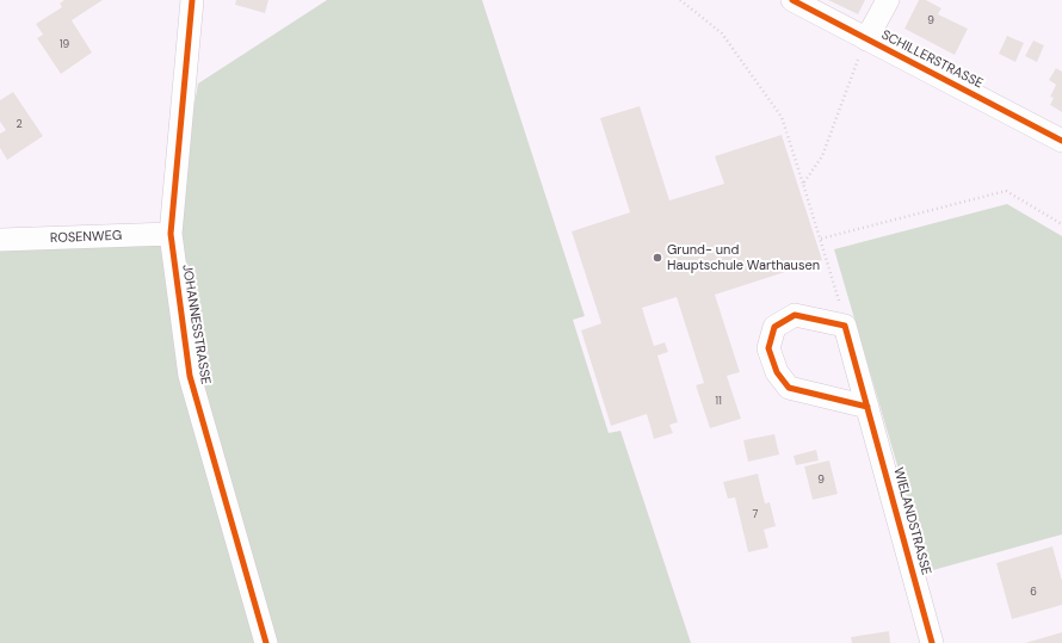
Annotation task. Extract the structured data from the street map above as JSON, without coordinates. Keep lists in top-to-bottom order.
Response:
{
  "streets": {
    "street": [
      "SCHILLERSTRASSE",
      "ROSENWEG",
      "JOHANNESSTRASSE",
      "WIELANDSTRASSE"
    ]
  },
  "crossings": [
    ["ROSENWEG", "JOHANNESSTRASSE"]
  ],
  "places": ["Grund- und Hauptschule Warthausen"],
  "house_numbers": [
    "9",
    "19",
    "2",
    "11",
    "9",
    "7",
    "6"
  ]
}
